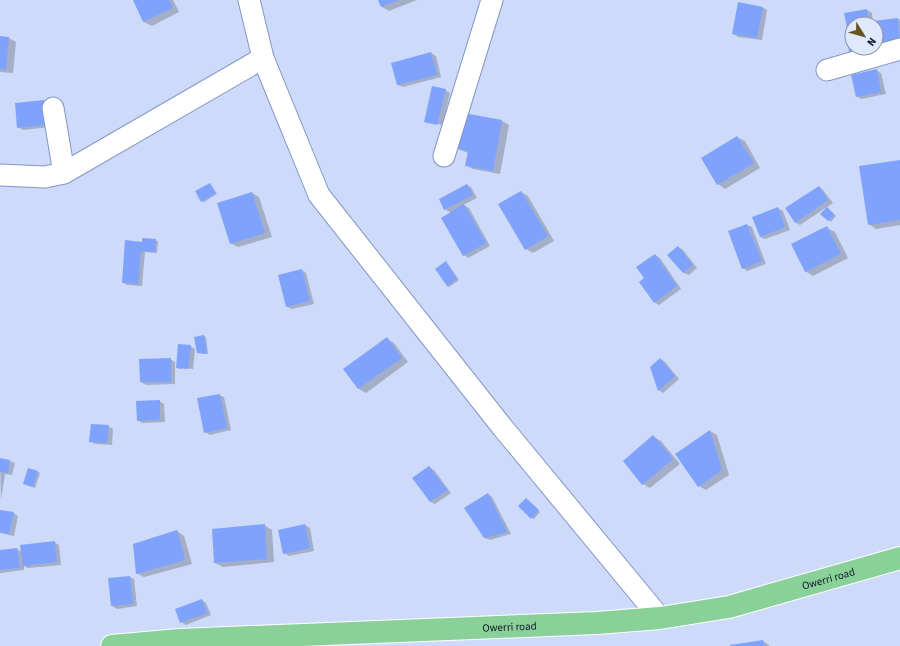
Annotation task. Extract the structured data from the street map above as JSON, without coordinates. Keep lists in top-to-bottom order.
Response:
{
  "streets": {
    "main road": ["Owerri road"]
  },
  "north": "bottom right"
}
